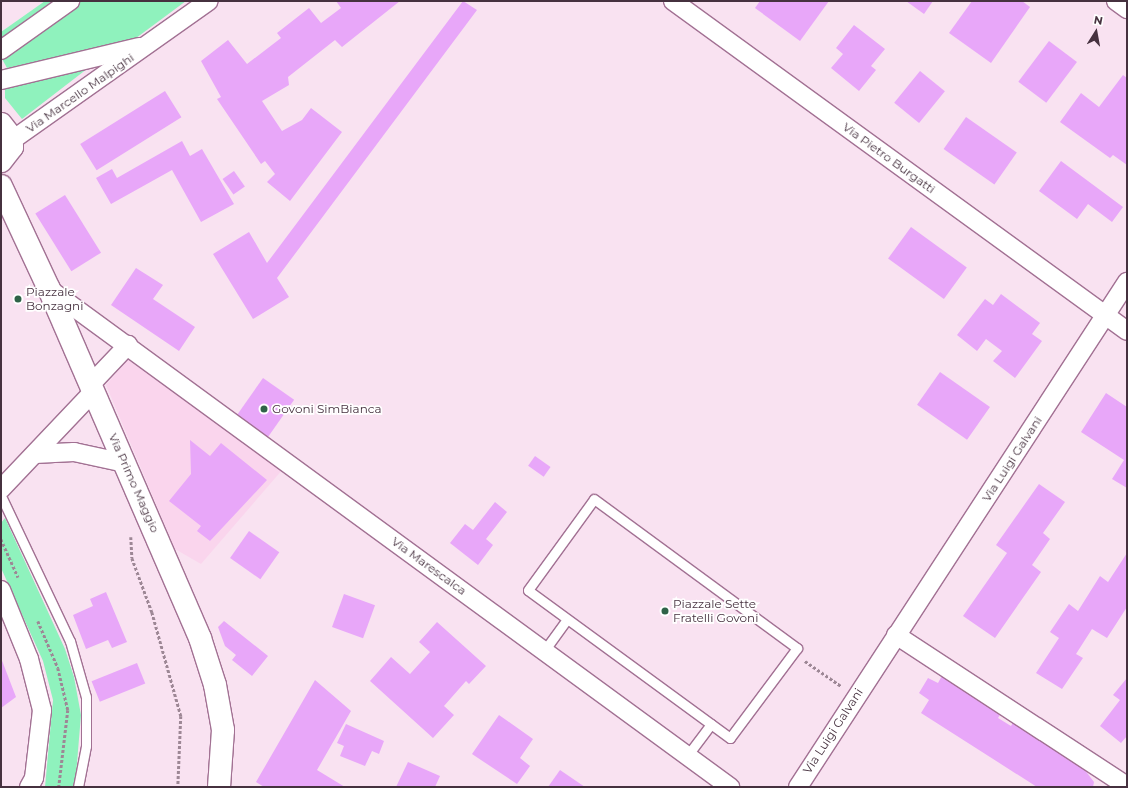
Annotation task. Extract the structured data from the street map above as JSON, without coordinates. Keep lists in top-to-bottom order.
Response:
{
  "streets": {
    "main road": ["Via Primo Maggio"],
    "street": [
      "Via Marcello Malpighi",
      "Via Pietro Burgatti",
      "Via Luigi Galvani",
      "Via Marescalca"
    ]
  },
  "crossings": [
    ["Via Marcello Malpighi", "Via Primo Maggio"],
    ["Via Pietro Burgatti", "Via Luigi Galvani"],
    ["Via Primo Maggio", "Via Marescalca"]
  ],
  "places": ["Piazzale Bonzagni", "Govoni SimBianca", "Piazzale Sette Fratelli Govoni"],
  "north": "top"
}
